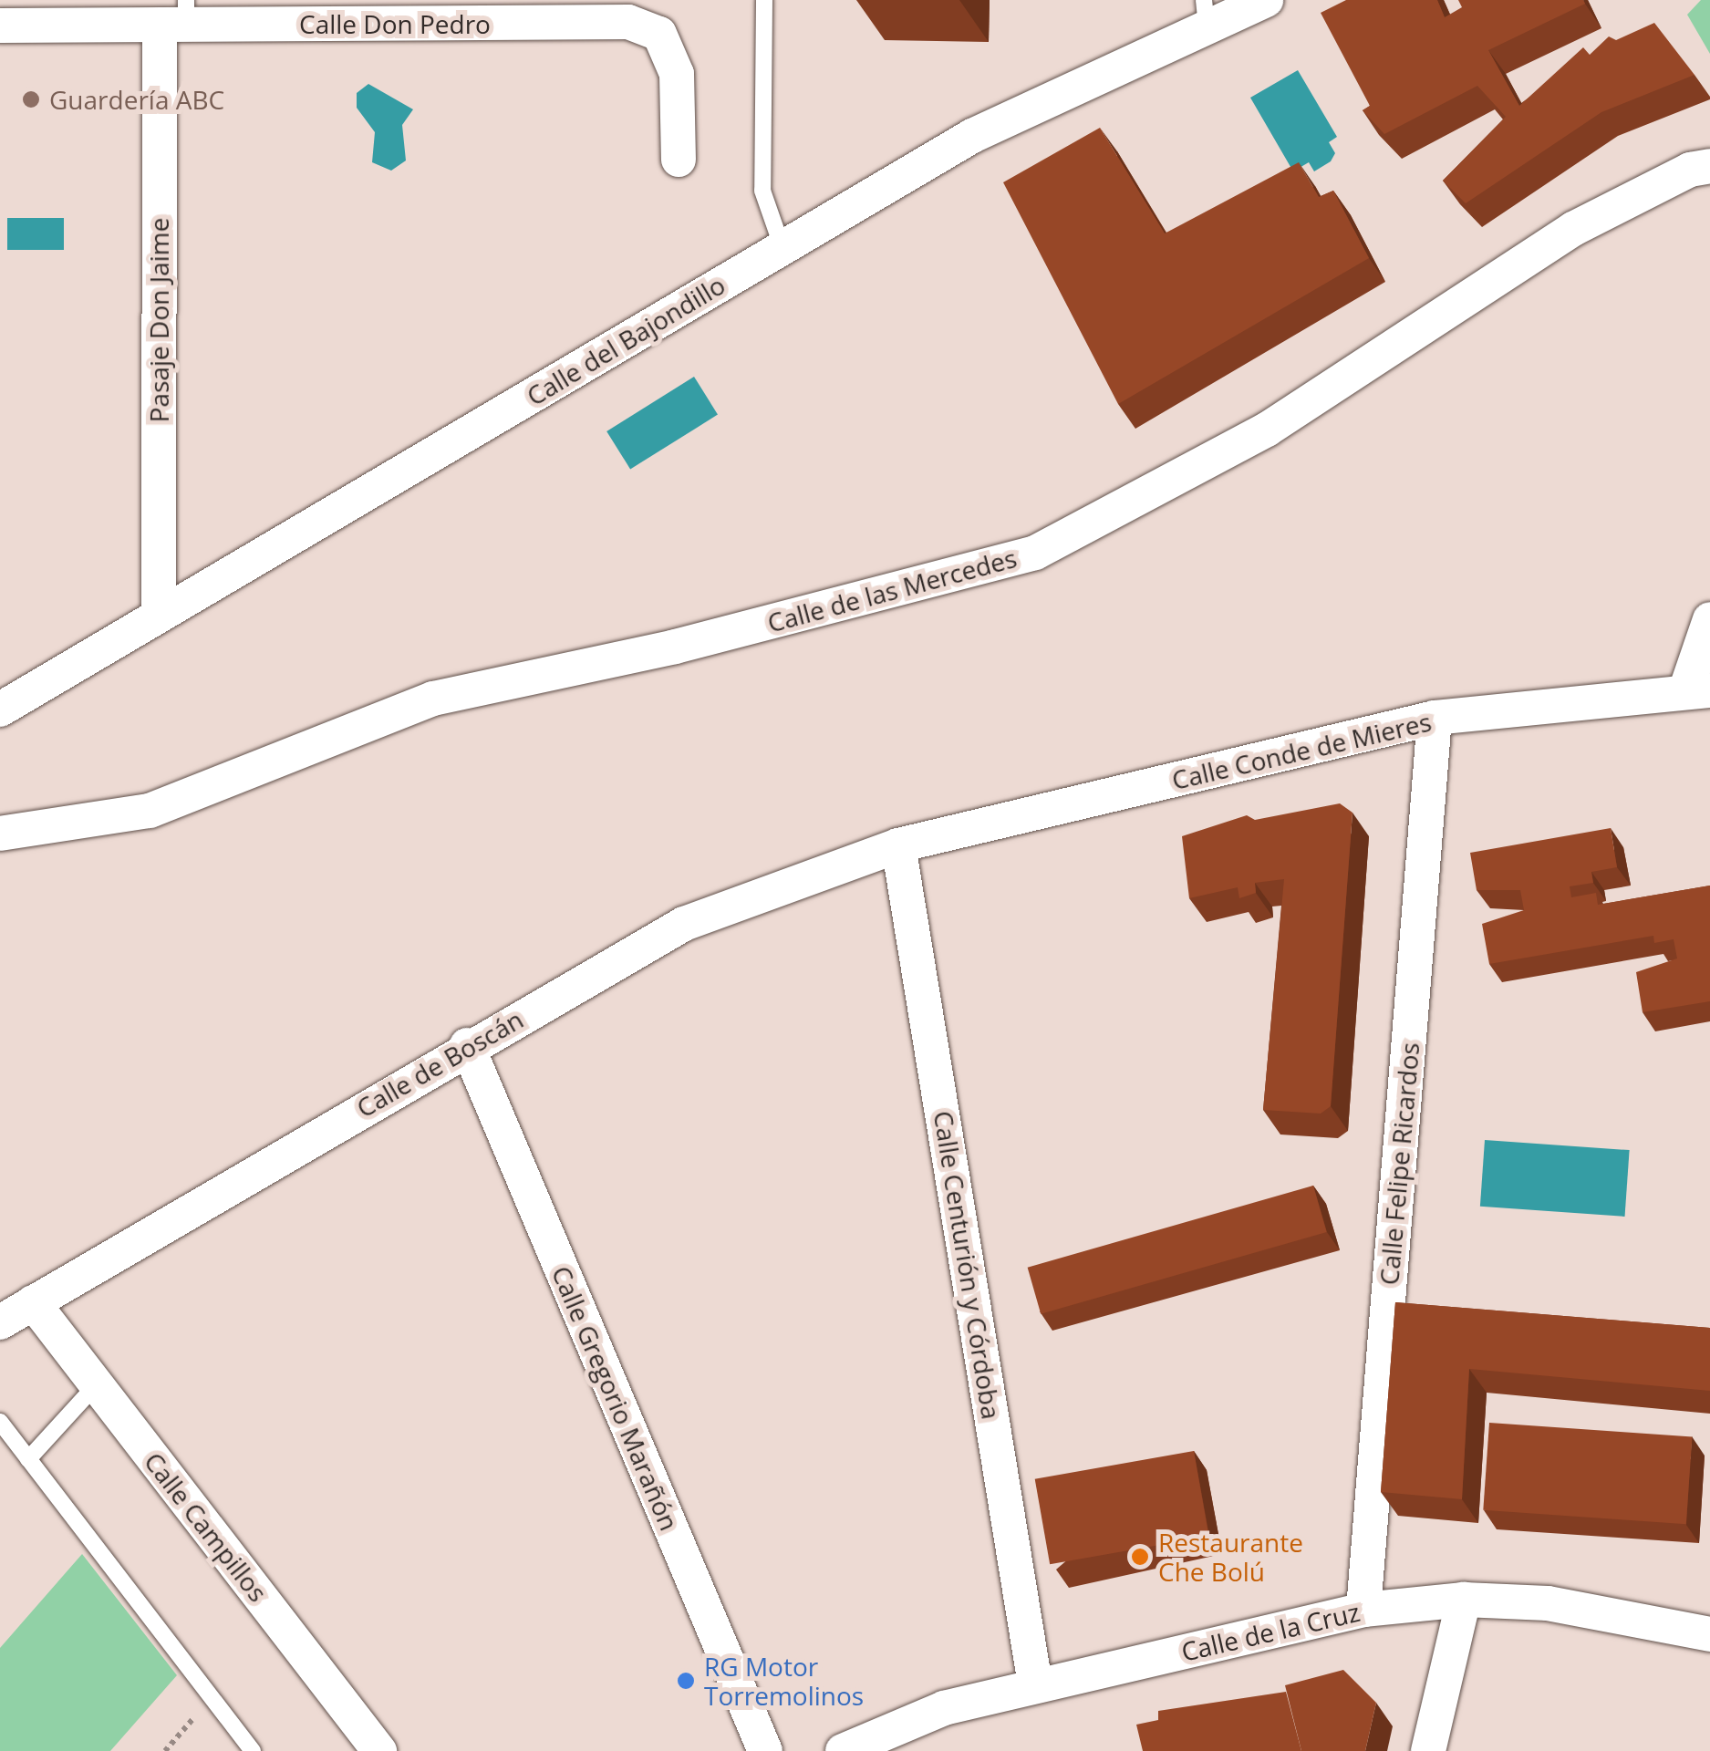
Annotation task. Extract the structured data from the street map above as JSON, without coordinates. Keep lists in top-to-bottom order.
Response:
{
  "streets": {
    "street": [
      "Calle Don Pedro",
      "Pasaje Don Jaime",
      "Calle del Bajondillo",
      "Calle de las Mercedes",
      "Calle Conde de Mieres",
      "Calle de Boscán",
      "Calle Felipe Ricardos",
      "Calle Centurión y Córdoba",
      "Calle Gregorio Marañón",
      "Calle Campillos",
      "Calle de la Cruz"
    ]
  },
  "crossings": [
    ["Calle Don Pedro", "Pasaje Don Jaime"],
    ["Pasaje Don Jaime", "Calle del Bajondillo"],
    ["Calle Conde de Mieres", "Calle de Boscán"],
    ["Calle Conde de Mieres", "Calle Felipe Ricardos"],
    ["Calle Conde de Mieres", "Calle Centurión y Córdoba"],
    ["Calle de Boscán", "Calle Centurión y Córdoba"],
    ["Calle de Boscán", "Calle Gregorio Marañón"],
    ["Calle de Boscán", "Calle Campillos"],
    ["Calle Felipe Ricardos", "Calle de la Cruz"],
    ["Calle Centurión y Córdoba", "Calle de la Cruz"]
  ],
  "places": ["Guardería ABC", "Restaurante Che Bolú", "RG Motor Torremolinos"]
}
